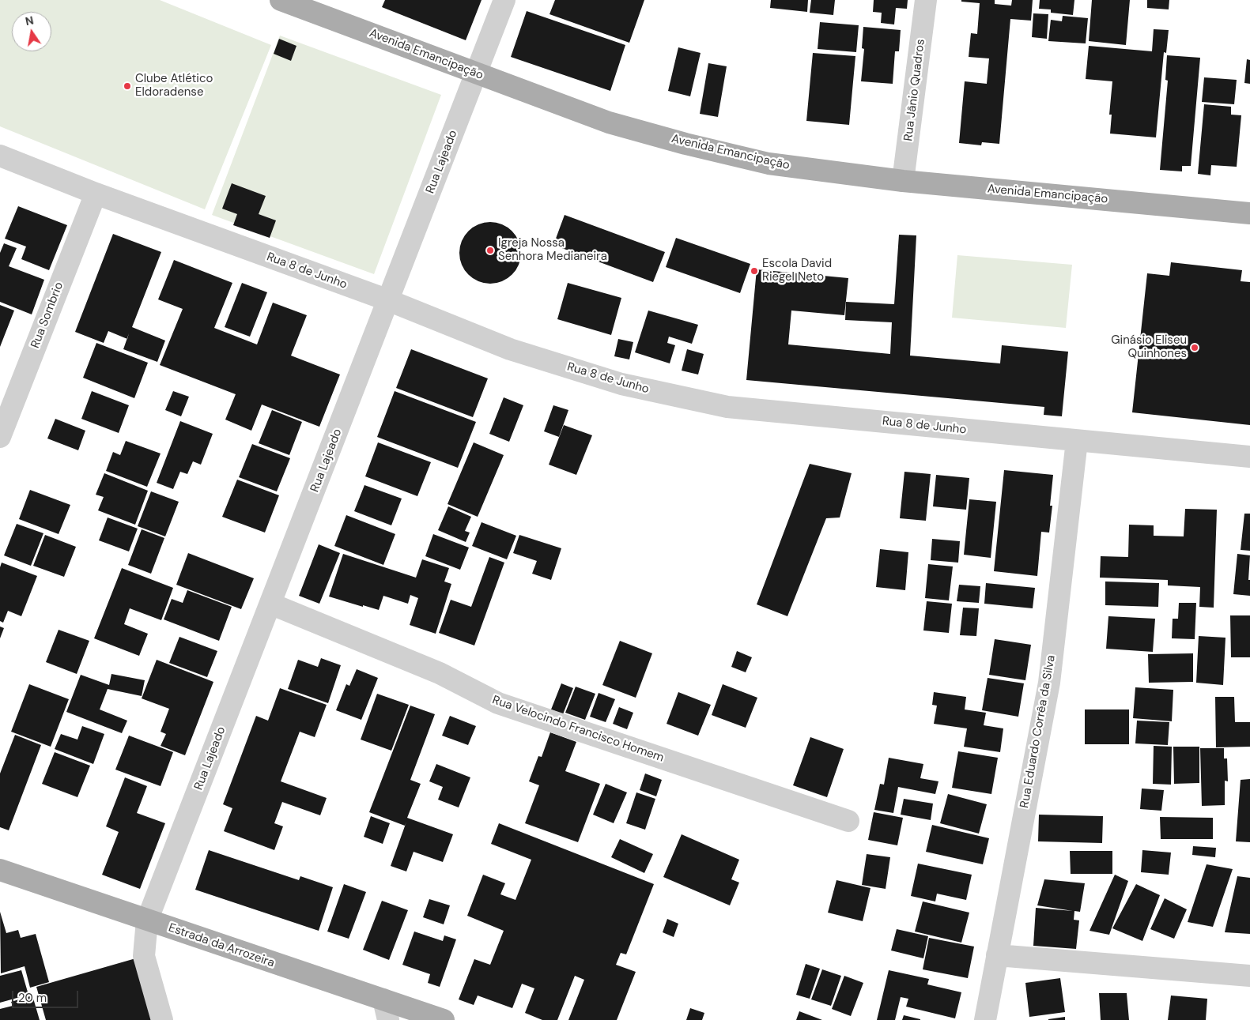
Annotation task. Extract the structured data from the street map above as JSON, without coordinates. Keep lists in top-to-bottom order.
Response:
{
  "streets": {
    "main road": ["Avenida Emancipação", "Estrada da Arrozeira"],
    "street": [
      "Rua Jânio Quadros",
      "Rua Lajeado",
      "Rua 8 de Junho",
      "Rua Sombrio",
      "Rua Velocindo Francisco Homem",
      "Rua Eduardo Corrêa da Silva"
    ]
  },
  "crossings": [
    ["Avenida Emancipação", "Rua Jânio Quadros"],
    ["Avenida Emancipação", "Rua Lajeado"],
    ["Rua Lajeado", "Rua 8 de Junho"],
    ["Rua Lajeado", "Rua Velocindo Francisco Homem"],
    ["Rua Lajeado", "Estrada da Arrozeira"],
    ["Rua 8 de Junho", "Rua Sombrio"],
    ["Rua 8 de Junho", "Rua Eduardo Corrêa da Silva"]
  ],
  "places": [
    "Clube Atlético Eldoradense",
    "Igreja Nossa Senhora Medianeira",
    "Escola David Riegel Neto",
    "Ginásio Eliseu Quinhones"
  ],
  "scale_bar": "20 m",
  "north": "top"
}
